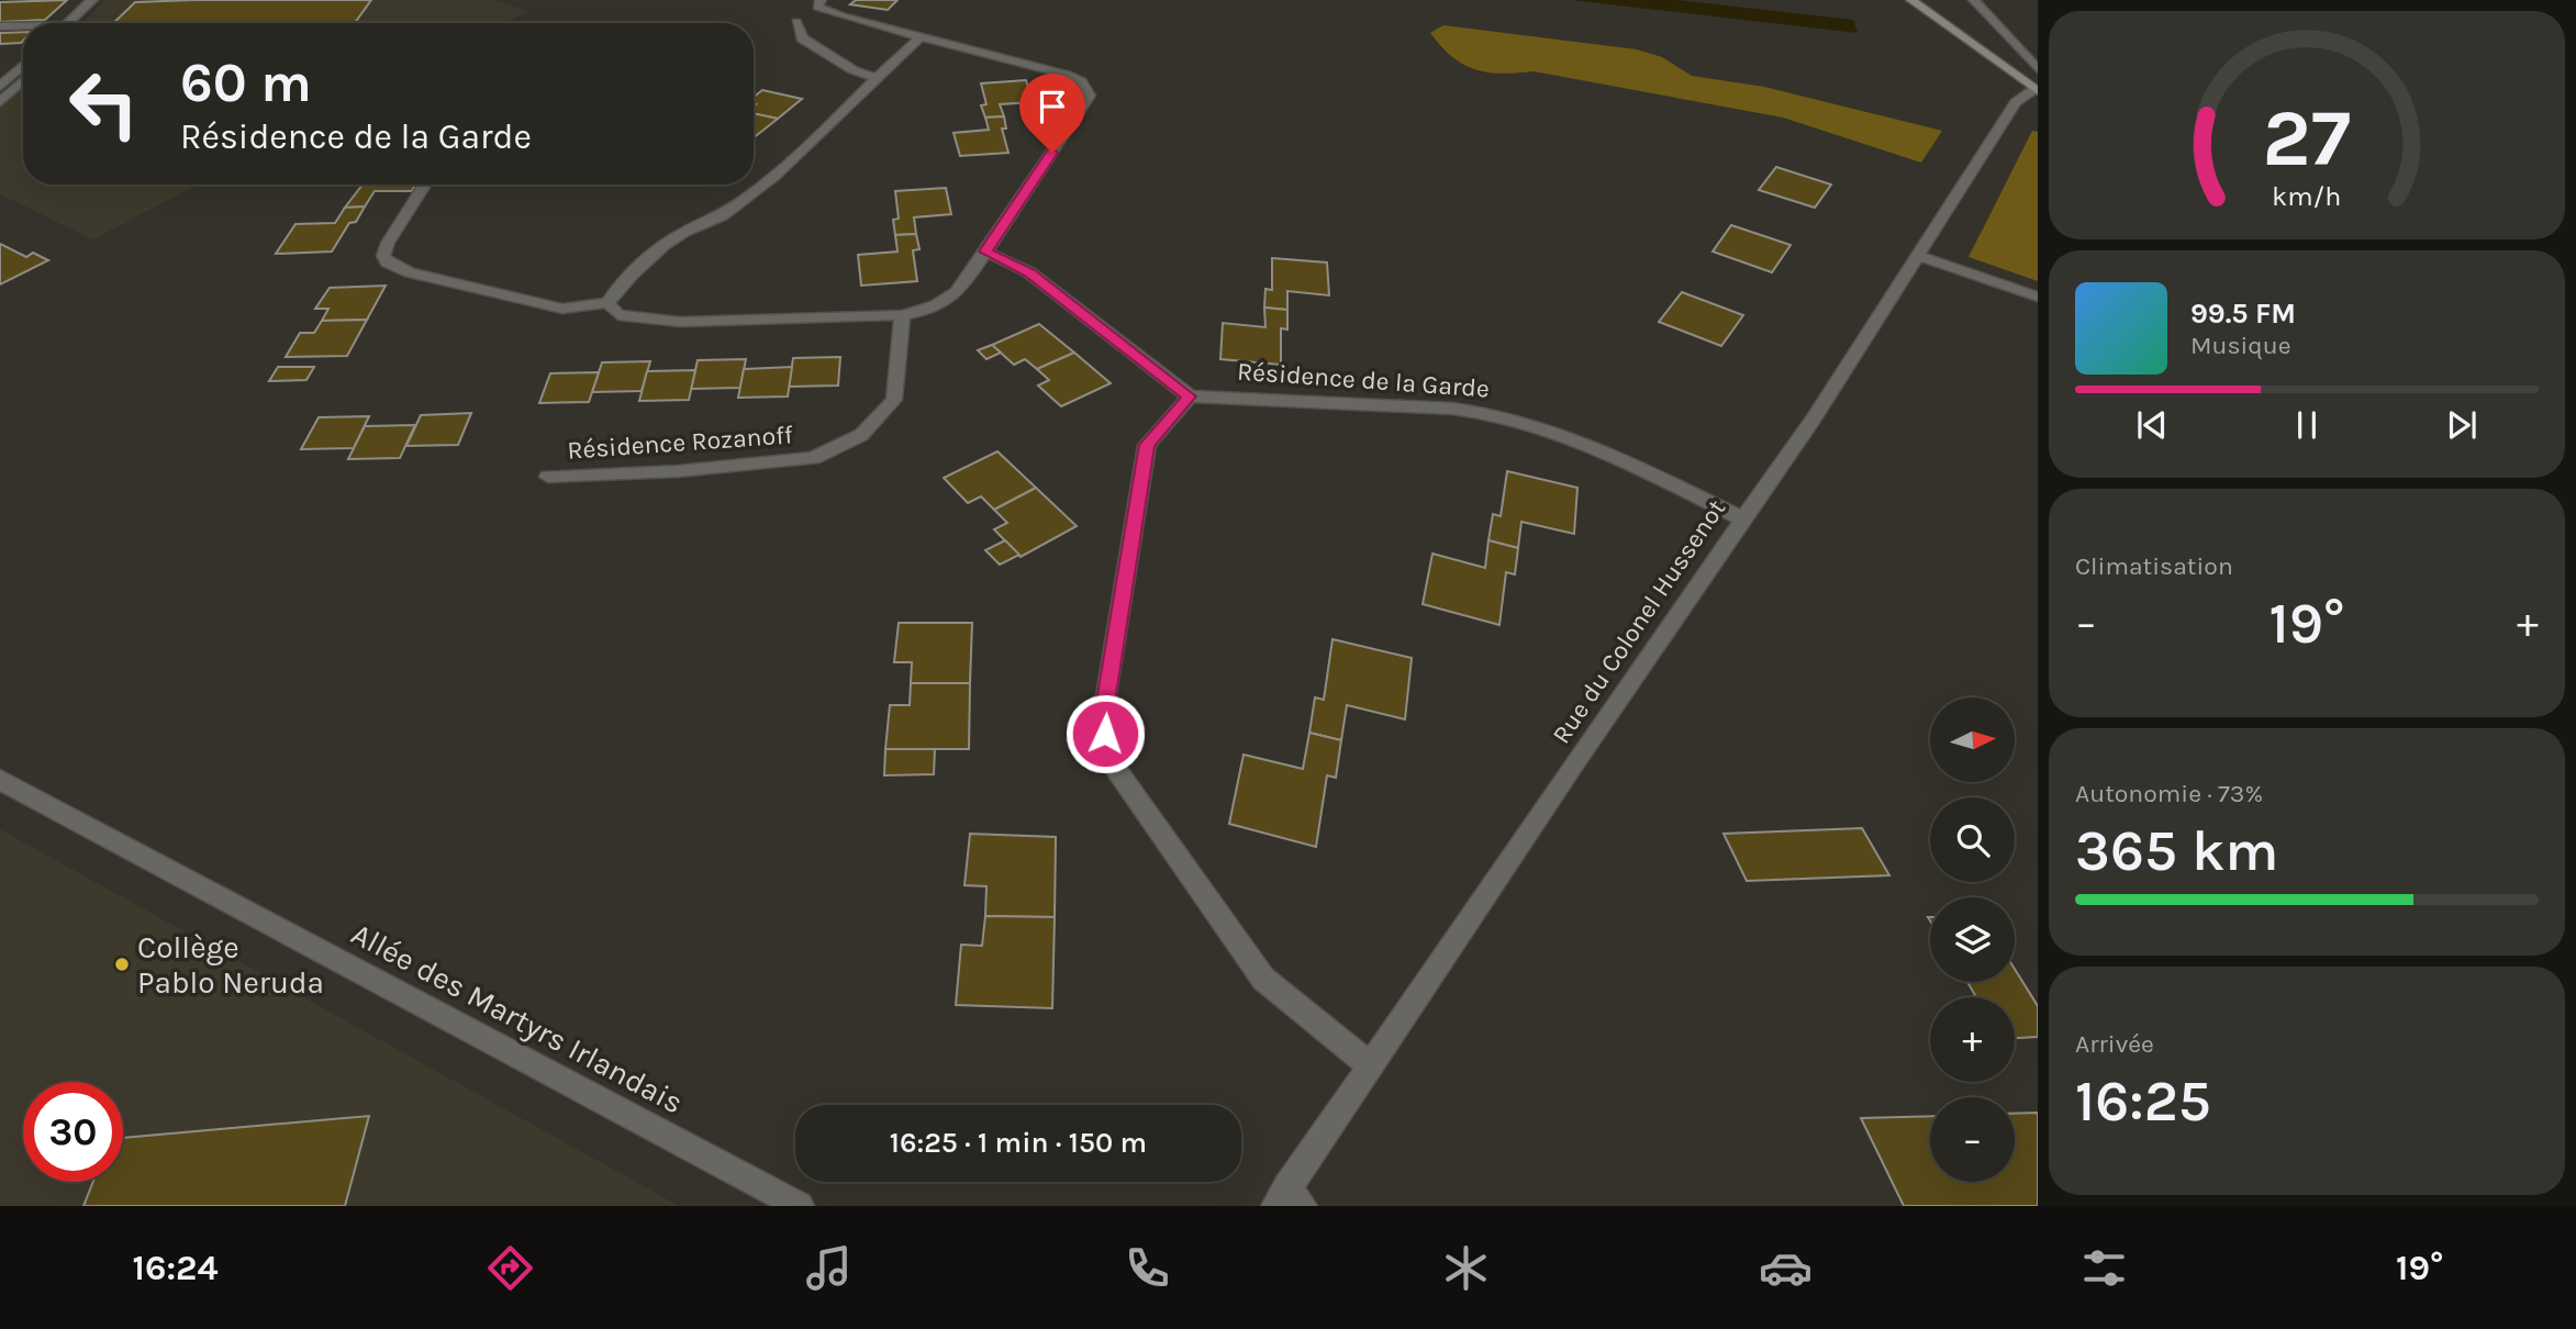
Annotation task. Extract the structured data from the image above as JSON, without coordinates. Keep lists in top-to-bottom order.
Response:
{
  "streets": {
    "street": [
      "Résidence de la Garde",
      "Résidence Rozanoff",
      "Rue du Colonel Hussenot",
      "Allée des Martyrs Irlandais"
    ]
  },
  "crossings": [
    ["Résidence de la Garde", "Rue du Colonel Hussenot"]
  ],
  "places": ["Collège Pablo Neruda"],
  "north": "right",
  "page": {
    "turn": ["60 m", "Résidence de la Garde"],
    "song": ["99.5 FM", "Musique"],
    "tile": [
      "Climatisation",
      ["Autonomie · 73%", "365 km"],
      ["Arrivée", "16:25"]
    ],
    "heat": ["−", "19°", "+"],
    "map_buttons": ["+", "−"],
    "limit": "30",
    "trip": "16:25 · 1 min · 150 m",
    "tabs": ["16:24", "19°"],
    "gauge": ["27", "km/h"]
  }
}
